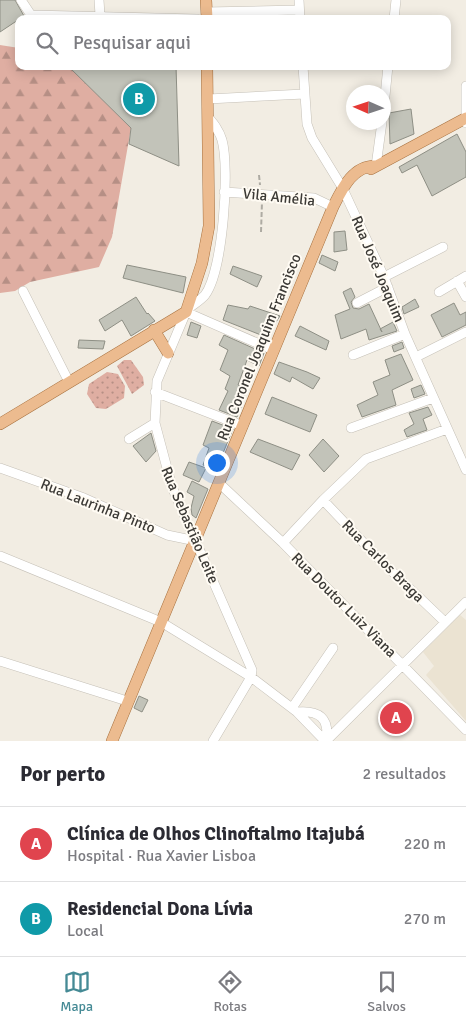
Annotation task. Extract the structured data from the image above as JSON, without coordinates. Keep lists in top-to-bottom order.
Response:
{
  "streets": {
    "main road": ["Rua Coronel Joaquim Francisco"],
    "street": [
      "Vila Amélia",
      "Rua José Joaquim",
      "Rua Laurinha Pinto",
      "Rua Sebastião Leite",
      "Rua Carlos Braga",
      "Rua Doutor Luiz Viana"
    ]
  },
  "crossings": [
    ["Vila Amélia", "Rua Coronel Joaquim Francisco"],
    ["Rua José Joaquim", "Rua Coronel Joaquim Francisco"],
    ["Rua Coronel Joaquim Francisco", "Rua Laurinha Pinto"],
    ["Rua Coronel Joaquim Francisco", "Rua Sebastião Leite"],
    ["Rua Coronel Joaquim Francisco", "Rua Doutor Luiz Viana"],
    ["Rua Laurinha Pinto", "Rua Sebastião Leite"]
  ],
  "north": "left",
  "page": {
    "search": "Pesquisar aqui",
    "pins": ["B", "A"],
    "heading": ["Por perto", "2 resultados"],
    "list": [
      {
        "mark": "A",
        "name": "Clínica de Olhos Clinoftalmo Itajubá",
        "note": "Hospital · Rua Xavier Lisboa",
        "value": "220 m"
      },
      {
        "mark": "B",
        "name": "Residencial Dona Lívia",
        "note": "Local",
        "value": "270 m"
      }
    ],
    "nav": ["Mapa", "Rotas", "Salvos"]
  }
}
